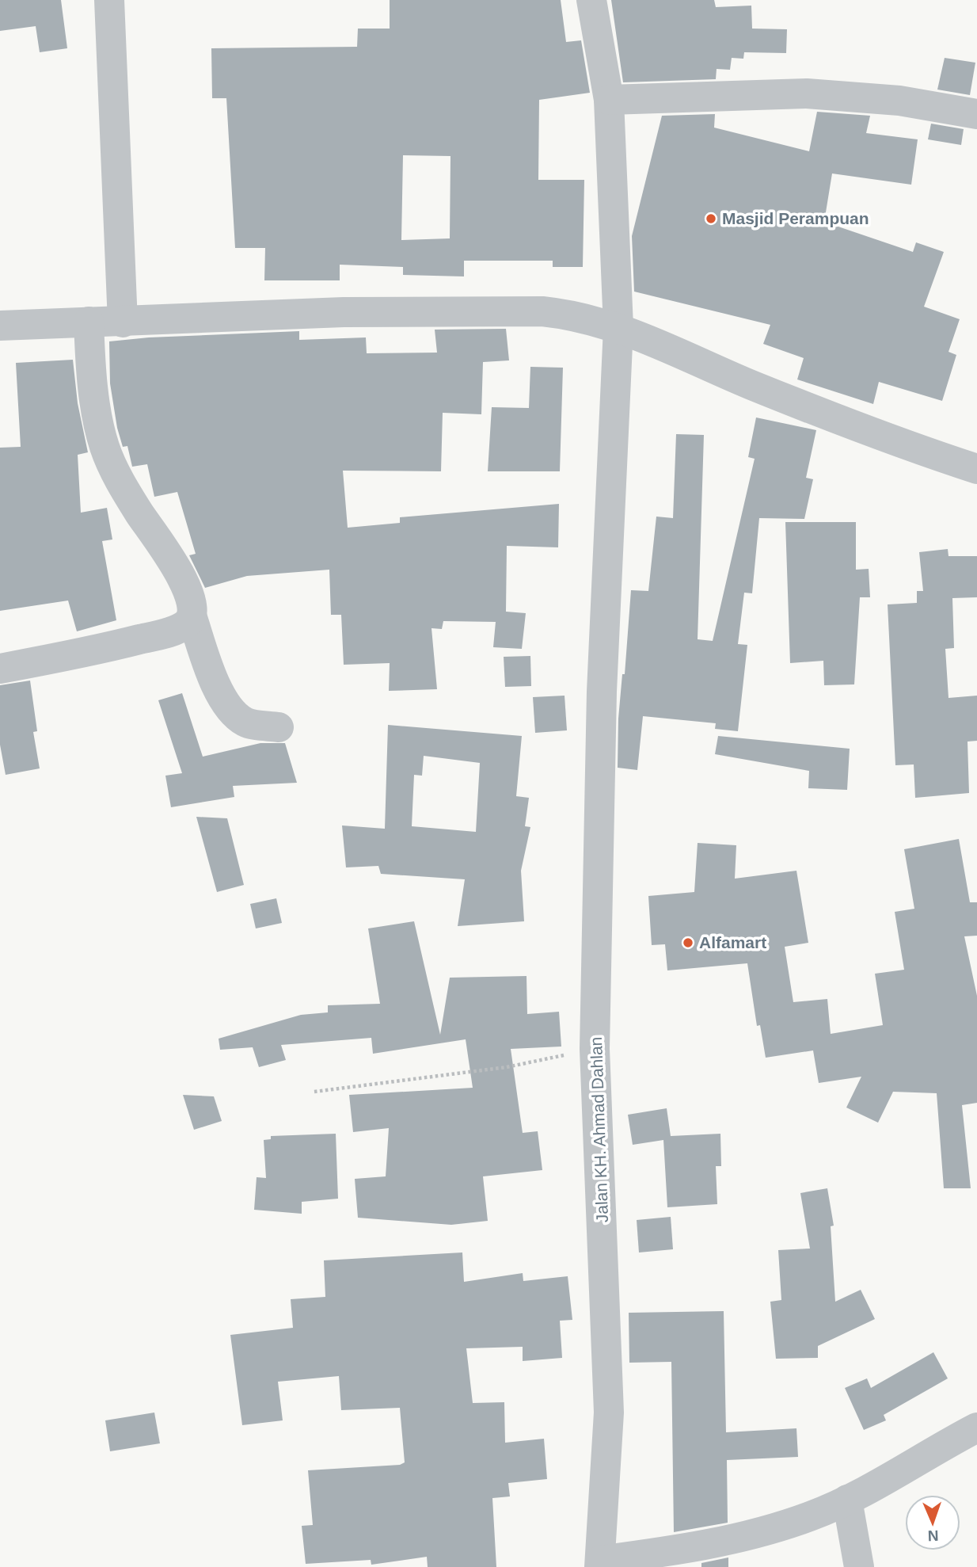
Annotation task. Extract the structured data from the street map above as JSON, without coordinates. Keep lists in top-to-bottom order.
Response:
{
  "streets": {
    "street": ["Jalan KH. Ahmad Dahlan"]
  },
  "places": ["Masjid Perampuan", "Alfamart"],
  "north": "bottom"
}
